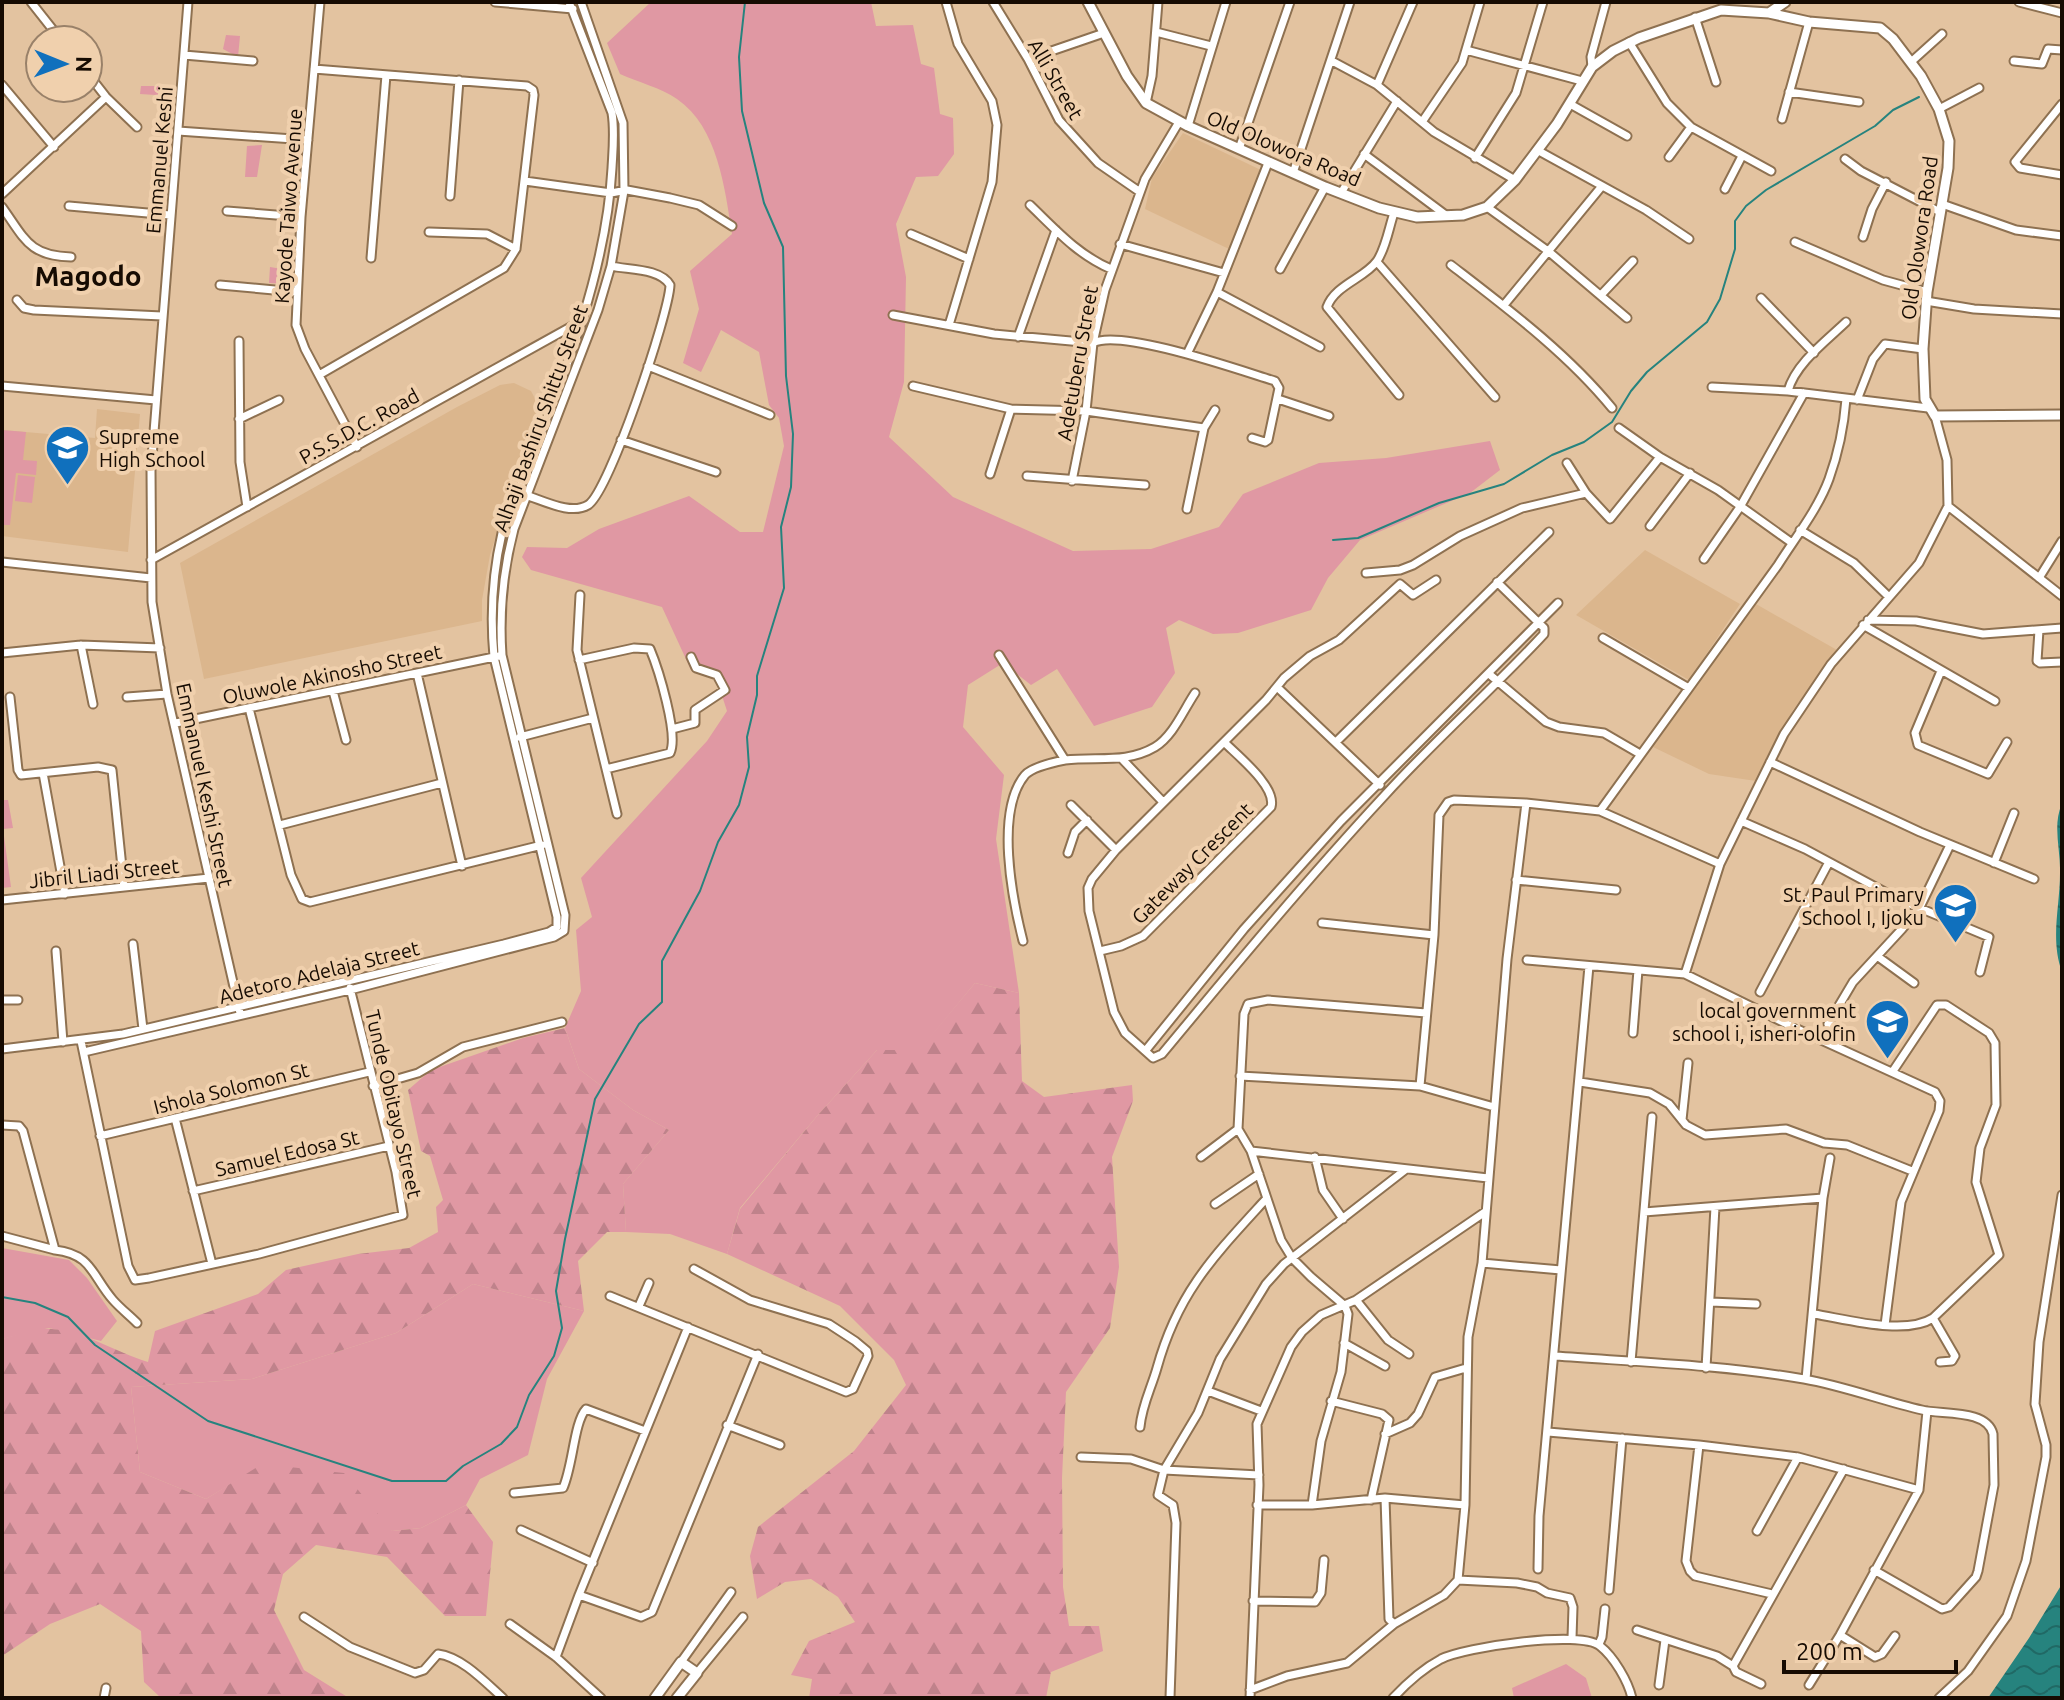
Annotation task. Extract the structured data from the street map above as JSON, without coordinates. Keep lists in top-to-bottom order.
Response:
{
  "streets": {
    "street": [
      "Alli Street",
      "Old Olowora Road",
      "Emmanuel Keshi",
      "Kayode Taiwo Avenue",
      "Adetuberu Street",
      "Alhaji Bashiru Shittu Street",
      "P.S.S.D.C. Road",
      "Oluwole Akinosho Street",
      "Emmanuel Keshi Street",
      "Gateway Crescent",
      "Jibril Liadi Street",
      "Adetoro Adelaja Street",
      "Ishola Solomon St",
      "Tunde Obitayo Street",
      "Samuel Edosa St"
    ]
  },
  "crossings": [
    ["Alli Street", "Adetuberu Street"],
    ["Old Olowora Road", "Adetuberu Street"],
    ["Emmanuel Keshi", "P.S.S.D.C. Road"],
    ["Emmanuel Keshi", "Emmanuel Keshi Street"],
    ["Kayode Taiwo Avenue", "P.S.S.D.C. Road"],
    ["Alhaji Bashiru Shittu Street", "P.S.S.D.C. Road"],
    ["Alhaji Bashiru Shittu Street", "Oluwole Akinosho Street"],
    ["Alhaji Bashiru Shittu Street", "Adetoro Adelaja Street"],
    ["P.S.S.D.C. Road", "Emmanuel Keshi Street"],
    ["Oluwole Akinosho Street", "Emmanuel Keshi Street"],
    ["Emmanuel Keshi Street", "Jibril Liadi Street"],
    ["Emmanuel Keshi Street", "Adetoro Adelaja Street"],
    ["Adetoro Adelaja Street", "Tunde Obitayo Street"],
    ["Ishola Solomon St", "Tunde Obitayo Street"],
    ["Tunde Obitayo Street", "Samuel Edosa St"]
  ],
  "districts": ["Magodo"],
  "places": {
    "school or university": ["Supreme High School", "St. Paul Primary School I, Ijoku", "local government school i, isheri-olofin"]
  },
  "scale_bar": "200 m",
  "north": "right"
}
